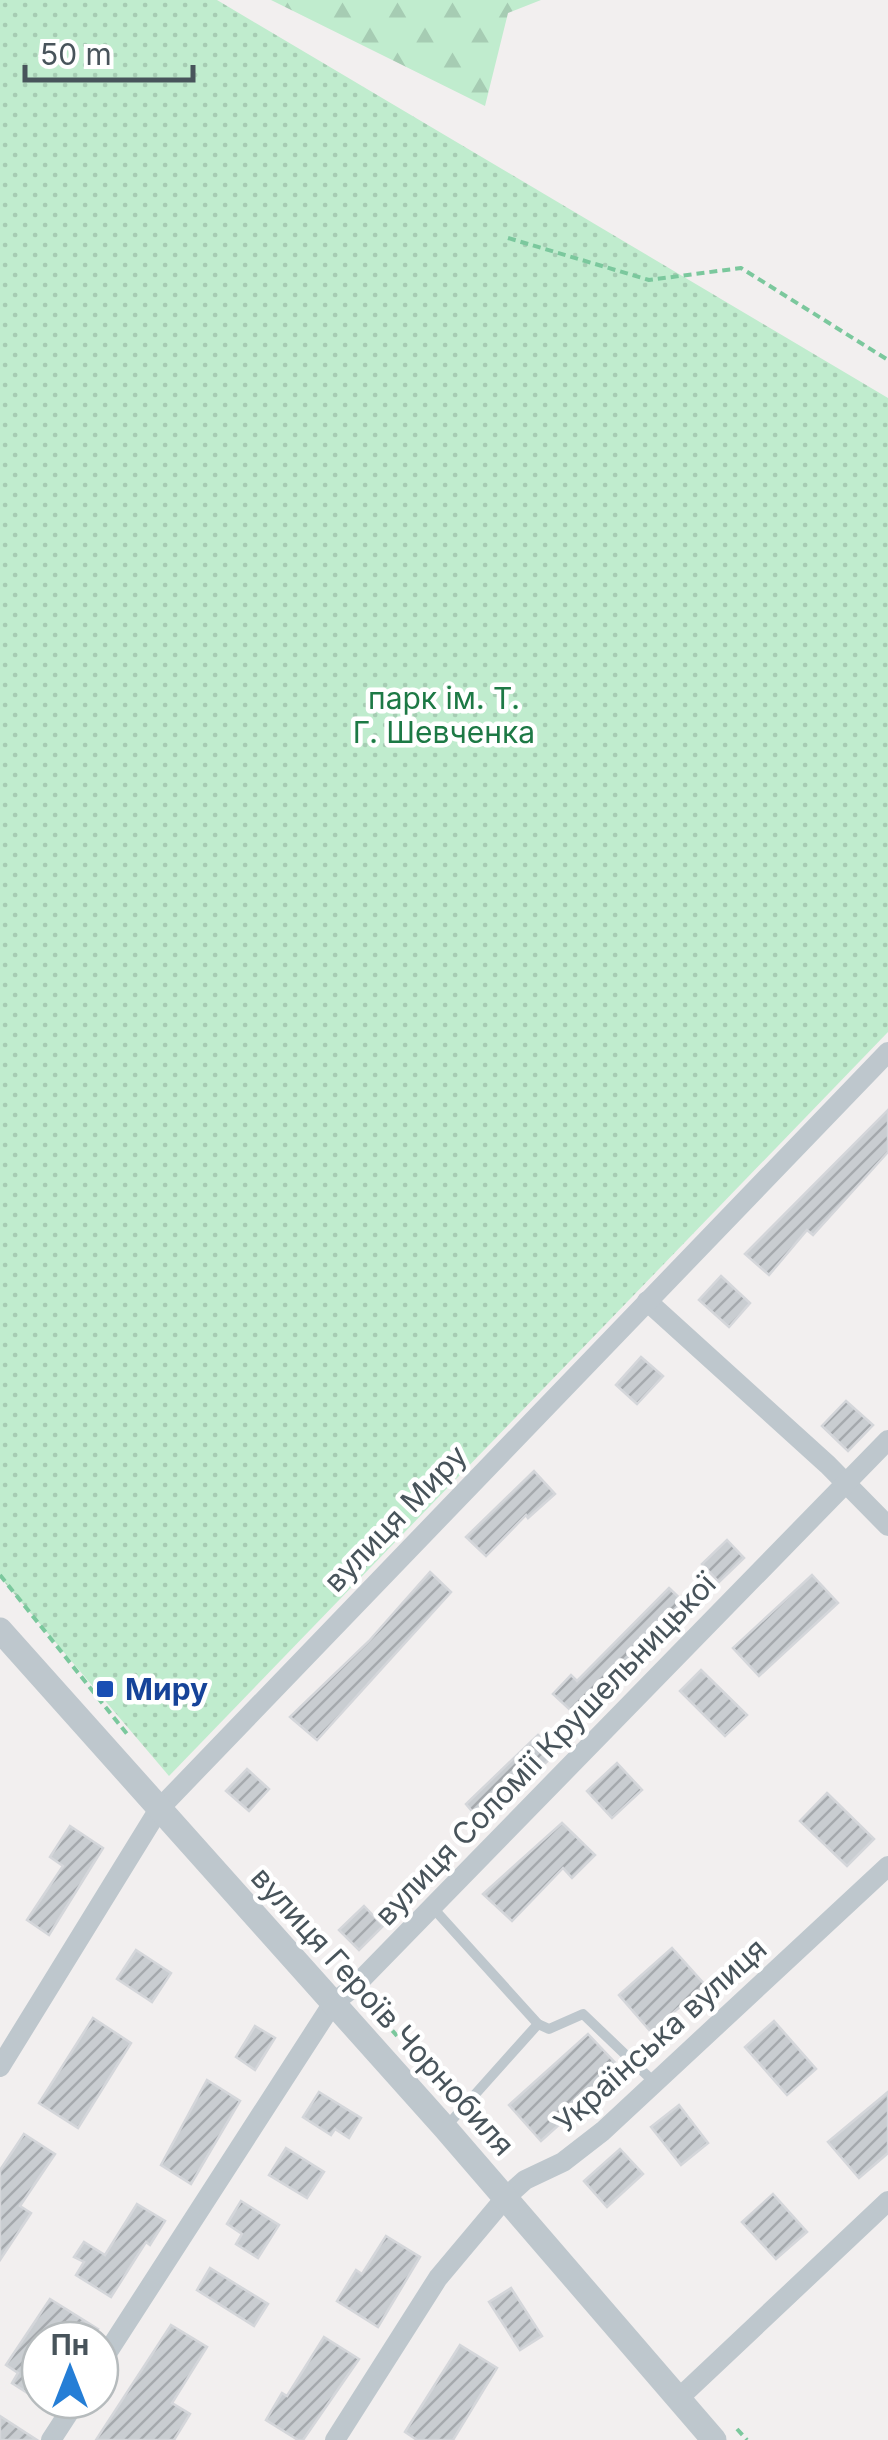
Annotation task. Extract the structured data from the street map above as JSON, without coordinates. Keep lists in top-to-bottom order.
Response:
{
  "streets": {
    "street": [
      "вулиця Миру",
      "вулиця Соломії Крушельницької",
      "вулиця Героїв Чорнобиля",
      "Українська вулиця"
    ]
  },
  "crossings": [
    ["вулиця Миру", "вулиця Героїв Чорнобиля"],
    ["вулиця Соломії Крушельницької", "вулиця Героїв Чорнобиля"],
    ["вулиця Героїв Чорнобиля", "Українська вулиця"]
  ],
  "parks": ["парк ім. Т. Г. Шевченка"],
  "places": {
    "transit": ["Миру"]
  },
  "scale_bar": "50 m",
  "north": "top"
}
